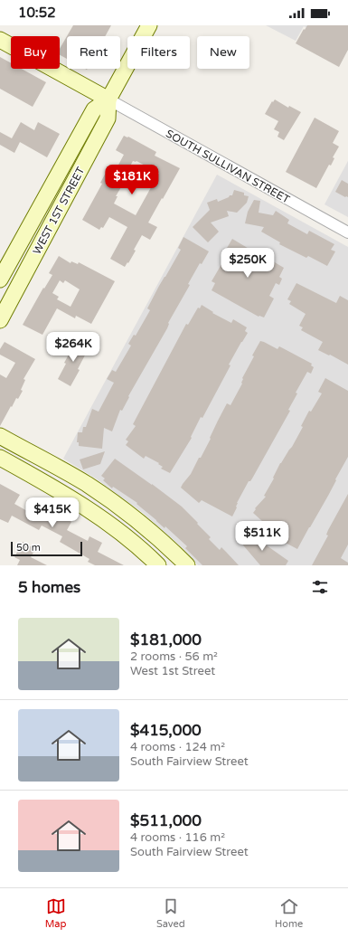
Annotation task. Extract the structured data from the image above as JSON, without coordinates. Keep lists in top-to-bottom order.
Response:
{
  "streets": {
    "main road": ["WEST 1ST STREET"],
    "street": ["SOUTH SULLIVAN STREET"]
  },
  "crossings": [
    ["SOUTH SULLIVAN STREET", "WEST 1ST STREET"]
  ],
  "scale_bar": "50 m",
  "page": {
    "status": "10:52",
    "chip": [
      "Buy",
      "Rent",
      "Filters",
      "New"
    ],
    "price": [
      "$181K",
      "$250K",
      "$264K",
      "$415K",
      "$511K"
    ],
    "scale": "50 m",
    "heading": "5 homes",
    "list": [
      {
        "name": "$181,000",
        "note": "2 rooms · 56 m² · West 1st Street"
      },
      {
        "name": "$415,000",
        "note": "4 rooms · 124 m² · South Fairview Street"
      },
      {
        "name": "$511,000",
        "note": "4 rooms · 116 m² · South Fairview Street"
      }
    ],
    "tabs": ["Map", "Saved", "Home"]
  }
}
